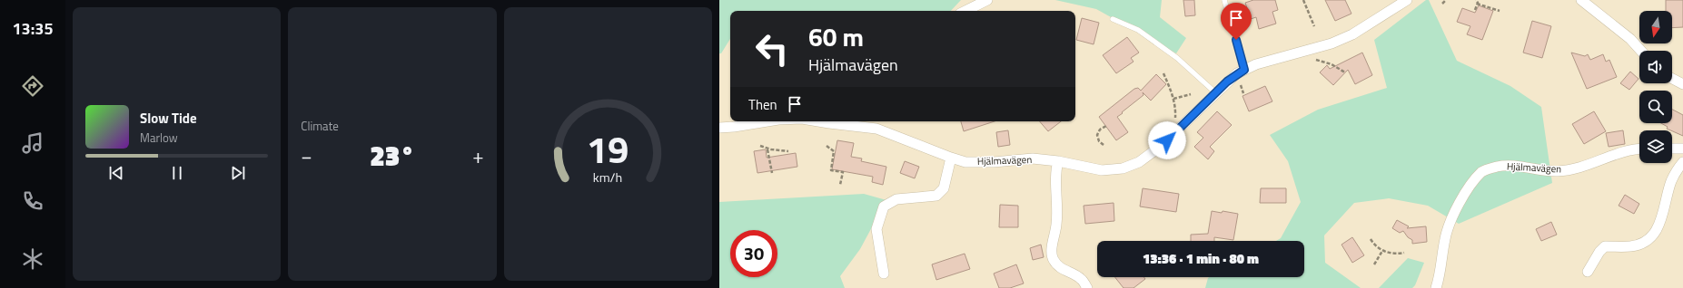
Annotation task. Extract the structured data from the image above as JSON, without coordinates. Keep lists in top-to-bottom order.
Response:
{
  "streets": {
    "street": ["Hjälmavägen"]
  },
  "north": "bottom",
  "page": {
    "tabs": "13:35",
    "tile": "Climate",
    "turn": ["60 m", "Hjälmavägen"],
    "then": "Then",
    "song": ["Slow Tide", "Marlow"],
    "heat": ["−", "23°", "+"],
    "limit": "30",
    "trip": "13:36 · 1 min · 80 m",
    "gauge": ["19", "km/h"]
  }
}
